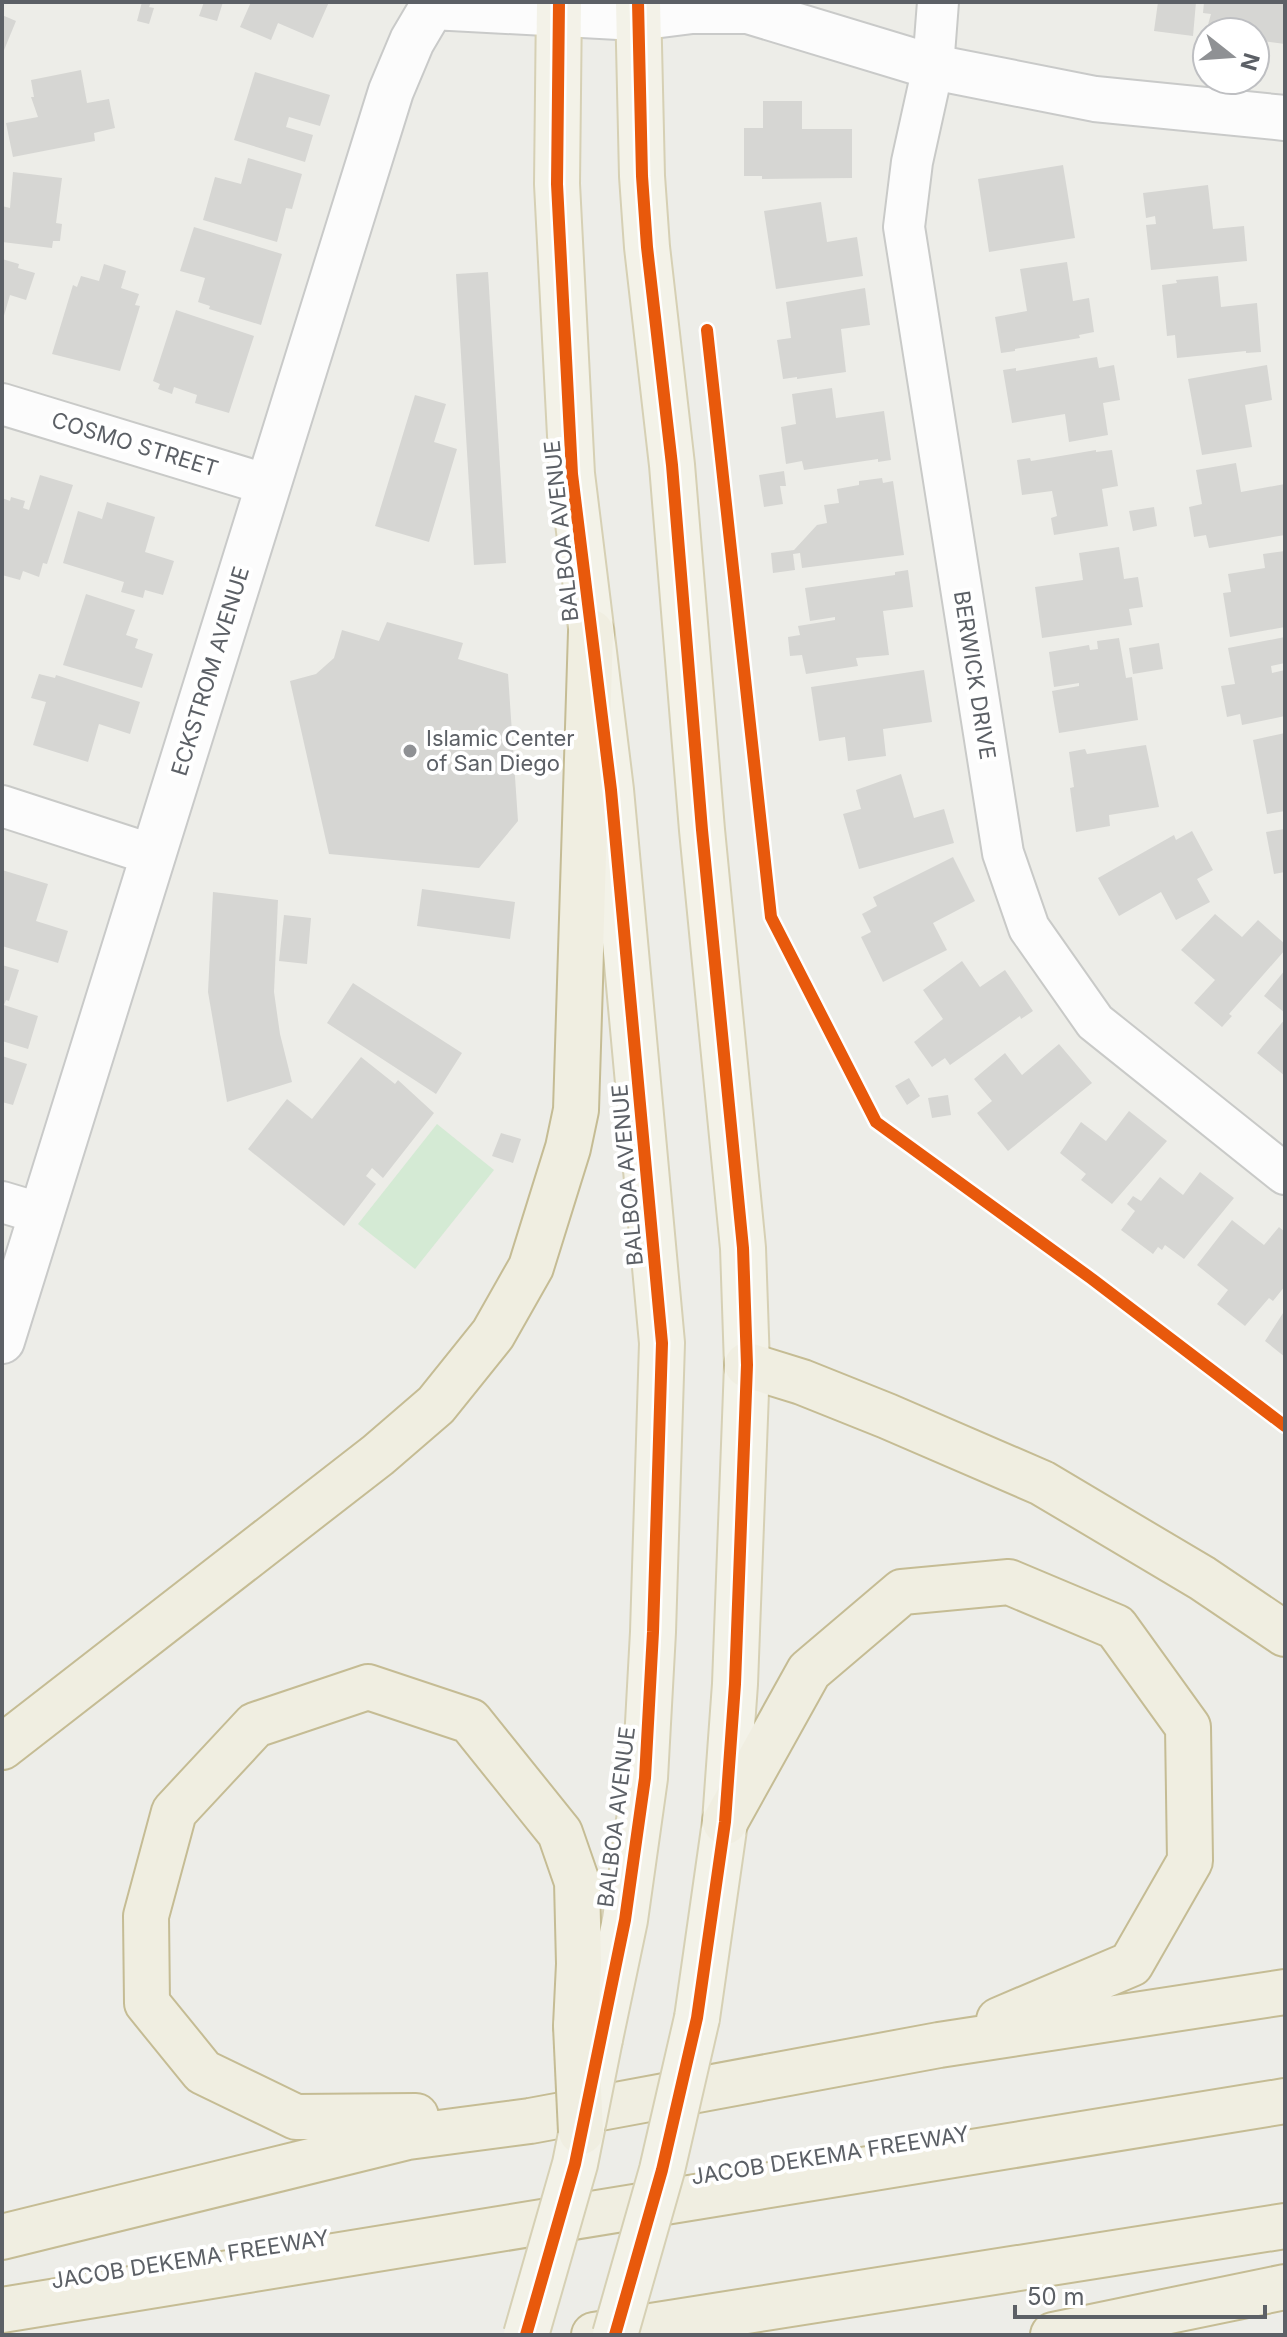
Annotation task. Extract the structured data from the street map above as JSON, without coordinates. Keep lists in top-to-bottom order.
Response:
{
  "streets": {
    "highway": ["JACOB DEKEMA FREEWAY"],
    "main road": ["BALBOA AVENUE"],
    "street": ["COSMO STREET", "ECKSTROM AVENUE", "BERWICK DRIVE"]
  },
  "crossings": [
    ["COSMO STREET", "ECKSTROM AVENUE"]
  ],
  "places": ["Islamic Center of San Diego"],
  "scale_bar": "50 m",
  "north": "right"
}
